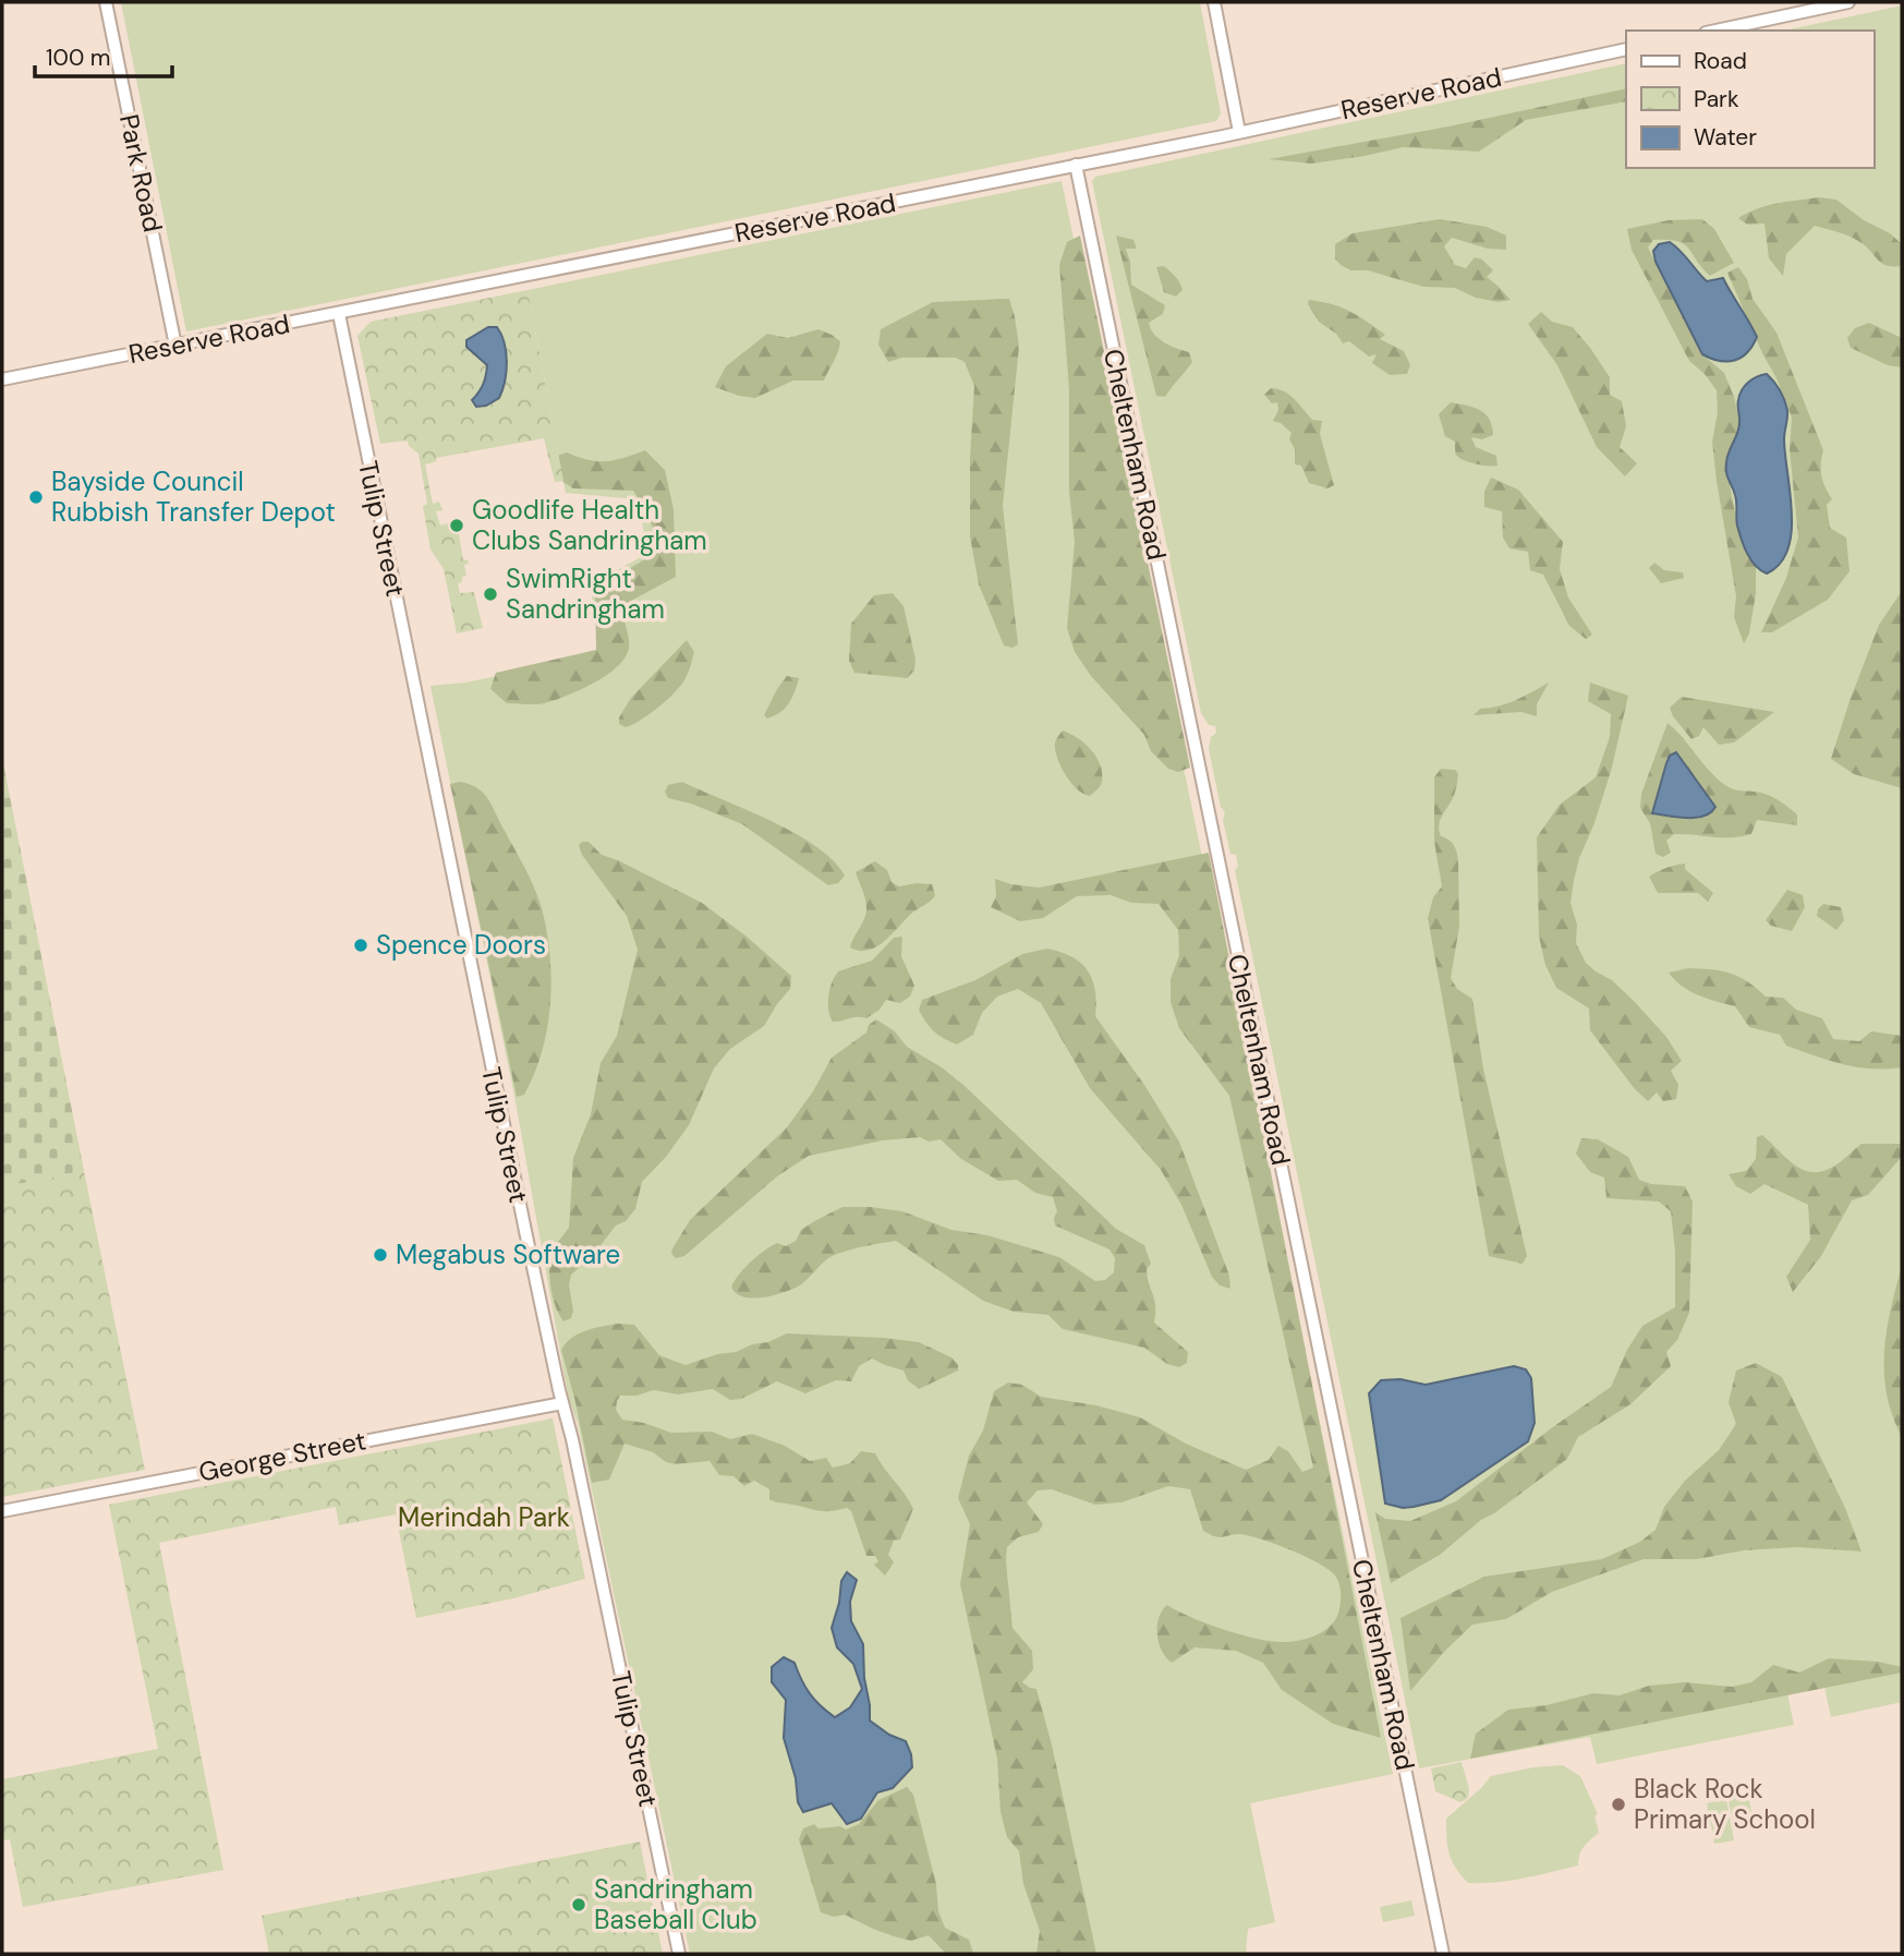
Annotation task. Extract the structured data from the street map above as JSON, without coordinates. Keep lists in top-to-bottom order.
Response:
{
  "streets": {
    "street": [
      "Reserve Road",
      "Park Road",
      "Cheltenham Road",
      "Tulip Street",
      "George Street"
    ]
  },
  "crossings": [
    ["Reserve Road", "Park Road"],
    ["Reserve Road", "Cheltenham Road"],
    ["Reserve Road", "Tulip Street"],
    ["Tulip Street", "George Street"]
  ],
  "parks": ["Merindah Park"],
  "places": [
    "Bayside Council Rubbish Transfer Depot",
    "Goodlife Health Clubs Sandringham",
    "SwimRight Sandringham",
    "Spence Doors",
    "Megabus Software",
    "Black Rock Primary School",
    "Sandringham Baseball Club"
  ],
  "legend": ["Road", "Park", "Water"],
  "scale_bar": "100 m"
}
